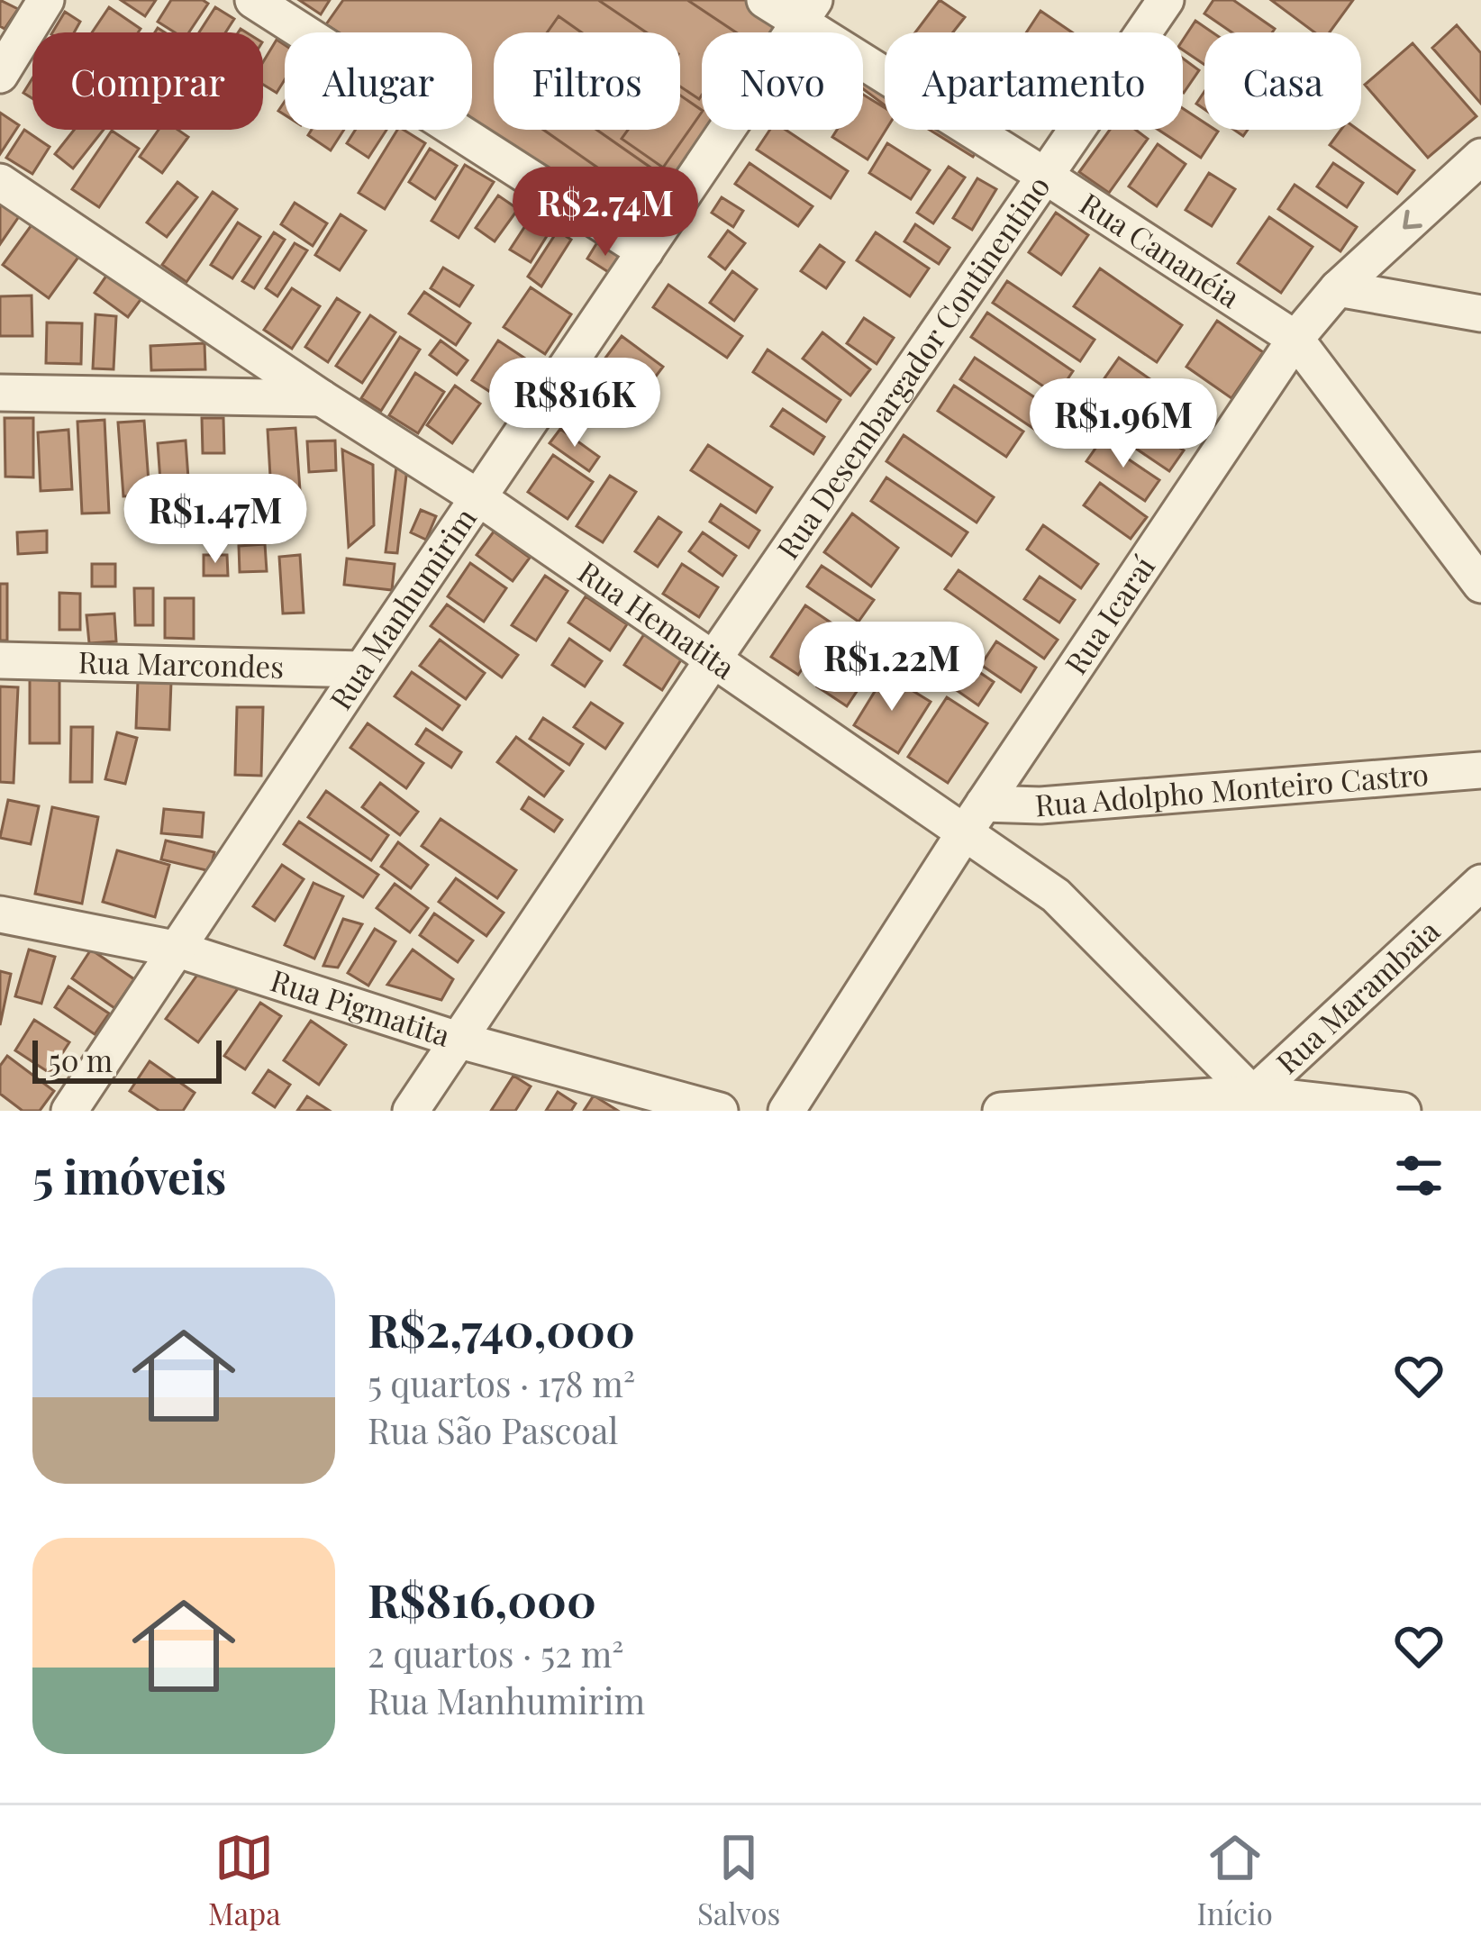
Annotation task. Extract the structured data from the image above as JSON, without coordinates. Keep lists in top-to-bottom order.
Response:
{
  "streets": {
    "street": [
      "Rua Cananéia",
      "Rua Desembargador Continentino",
      "Rua Manhumirim",
      "Rua Icaraí",
      "Rua Hematita",
      "Rua Marcondes",
      "Rua Adolpho Monteiro Castro",
      "Rua Marambaia",
      "Rua Pigmatita"
    ]
  },
  "crossings": [
    ["Rua Cananéia", "Rua Desembargador Continentino"],
    ["Rua Cananéia", "Rua Manhumirim"],
    ["Rua Cananéia", "Rua Icaraí"],
    ["Rua Desembargador Continentino", "Rua Hematita"],
    ["Rua Desembargador Continentino", "Rua Pigmatita"],
    ["Rua Manhumirim", "Rua Hematita"],
    ["Rua Manhumirim", "Rua Marcondes"],
    ["Rua Manhumirim", "Rua Pigmatita"],
    ["Rua Icaraí", "Rua Hematita"],
    ["Rua Icaraí", "Rua Adolpho Monteiro Castro"],
    ["Rua Hematita", "Rua Adolpho Monteiro Castro"],
    ["Rua Hematita", "Rua Marambaia"]
  ],
  "scale_bar": "50 m",
  "page": {
    "chip": [
      "Comprar",
      "Alugar",
      "Filtros",
      "Novo",
      "Apartamento",
      "Casa"
    ],
    "price": [
      "R$2.74M",
      "R$816K",
      "R$1.96M",
      "R$1.47M",
      "R$1.22M"
    ],
    "scale": "50 m",
    "heading": "5 imóveis",
    "list": [
      {
        "name": "R$2,740,000",
        "note": "5 quartos · 178 m² · Rua São Pascoal"
      },
      {
        "name": "R$816,000",
        "note": "2 quartos · 52 m² · Rua Manhumirim"
      }
    ],
    "tabs": ["Mapa", "Salvos", "Início"]
  }
}
